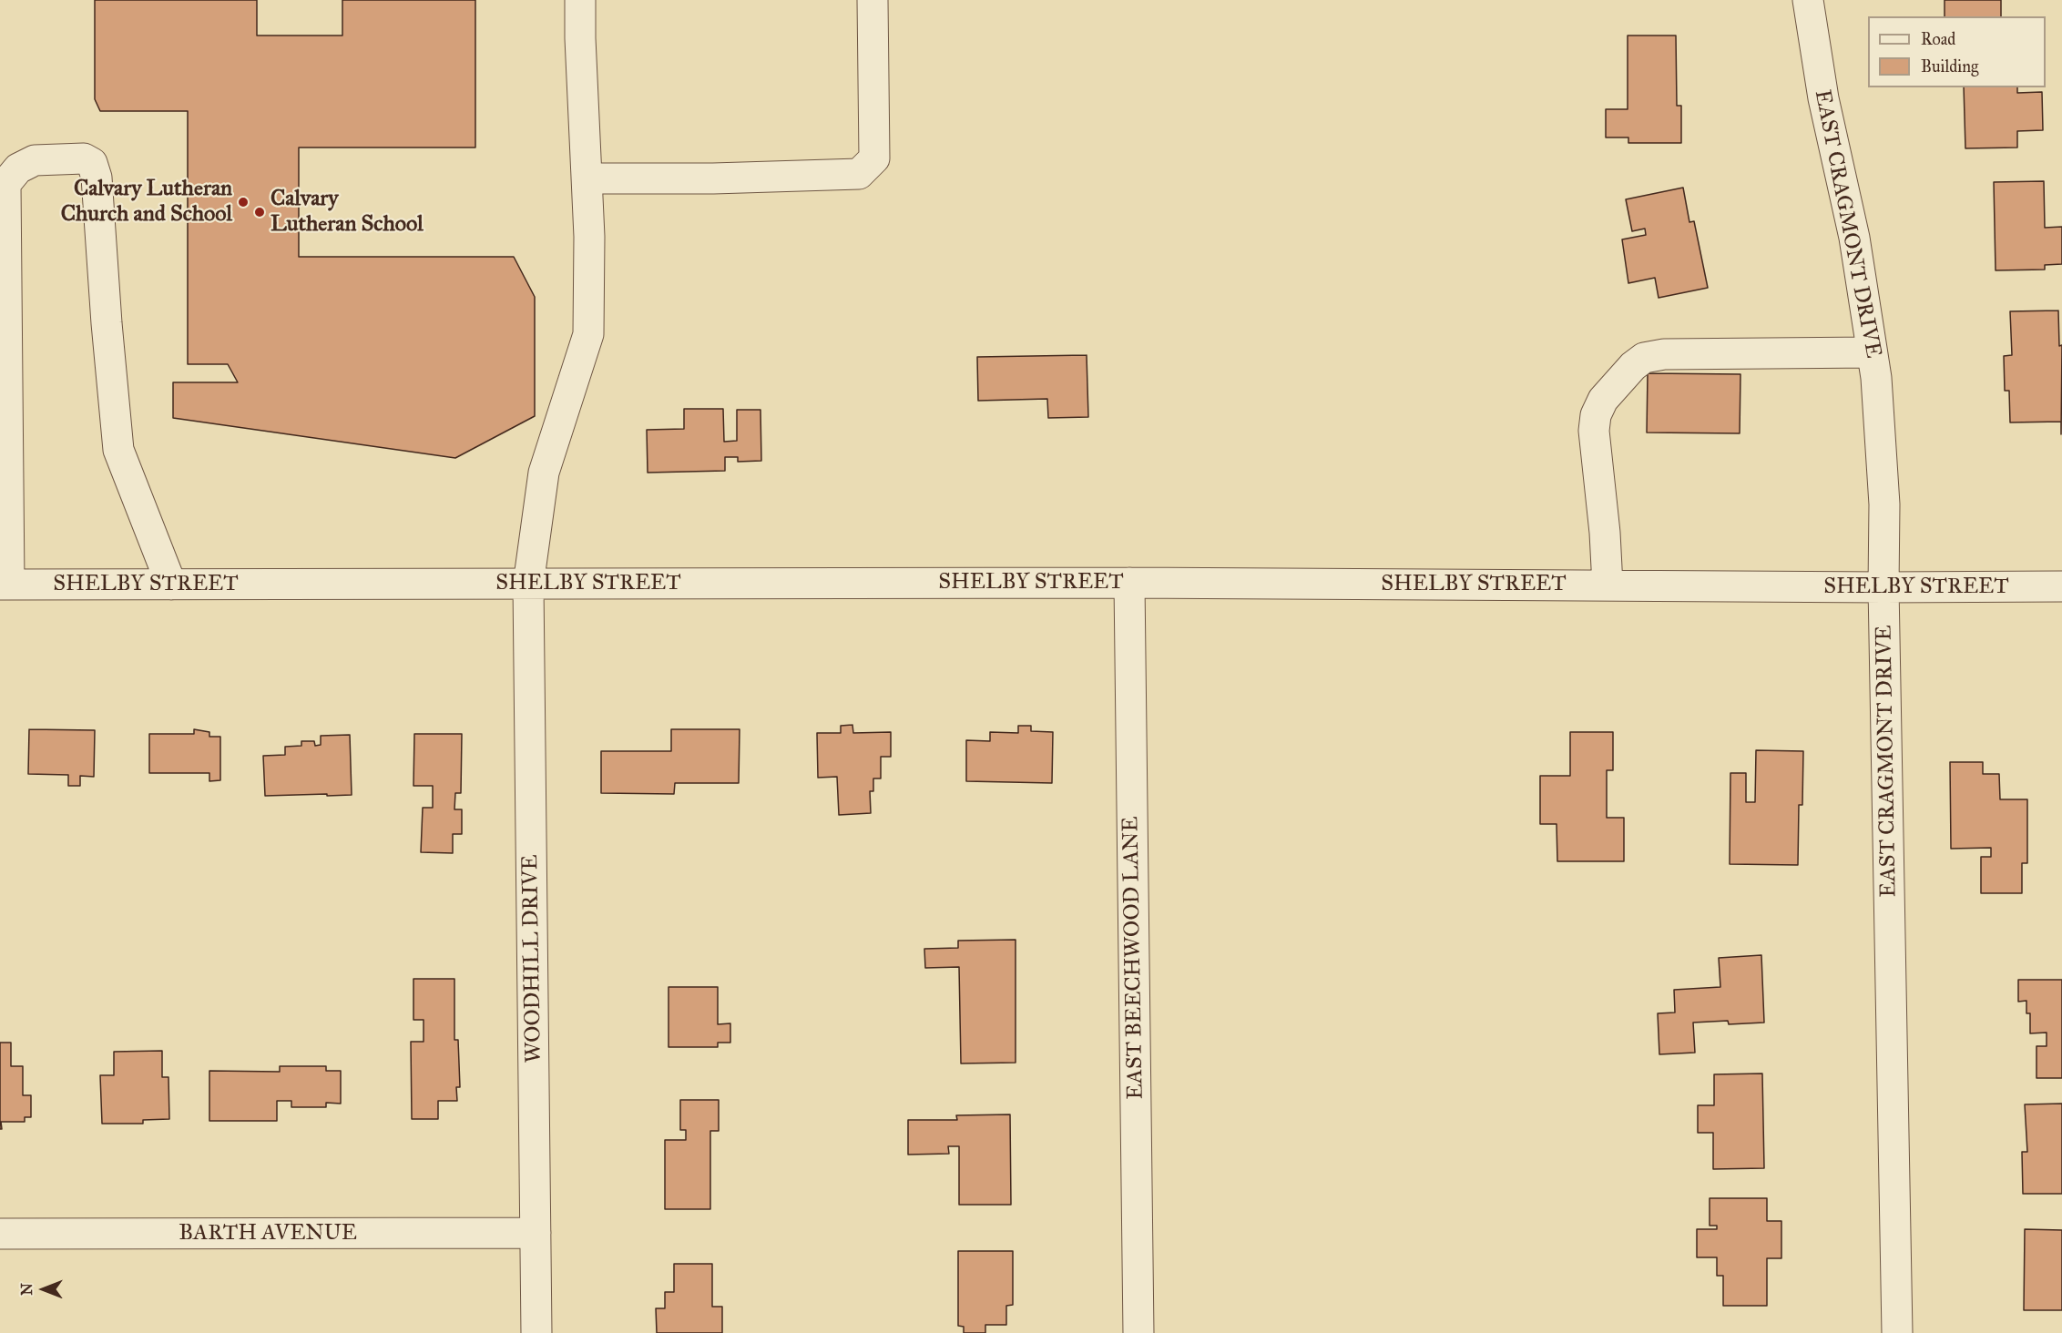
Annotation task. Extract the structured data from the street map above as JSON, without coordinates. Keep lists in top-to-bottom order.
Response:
{
  "streets": {
    "street": [
      "EAST CRAGMONT DRIVE",
      "SHELBY STREET",
      "EAST BEECHWOOD LANE",
      "WOODHILL DRIVE",
      "BARTH AVENUE"
    ]
  },
  "crossings": [
    ["EAST CRAGMONT DRIVE", "SHELBY STREET"],
    ["SHELBY STREET", "EAST BEECHWOOD LANE"],
    ["SHELBY STREET", "WOODHILL DRIVE"],
    ["WOODHILL DRIVE", "BARTH AVENUE"]
  ],
  "places": ["Calvary Lutheran Church and School", "Calvary Lutheran School"],
  "legend": ["Road", "Building"],
  "north": "left"
}
